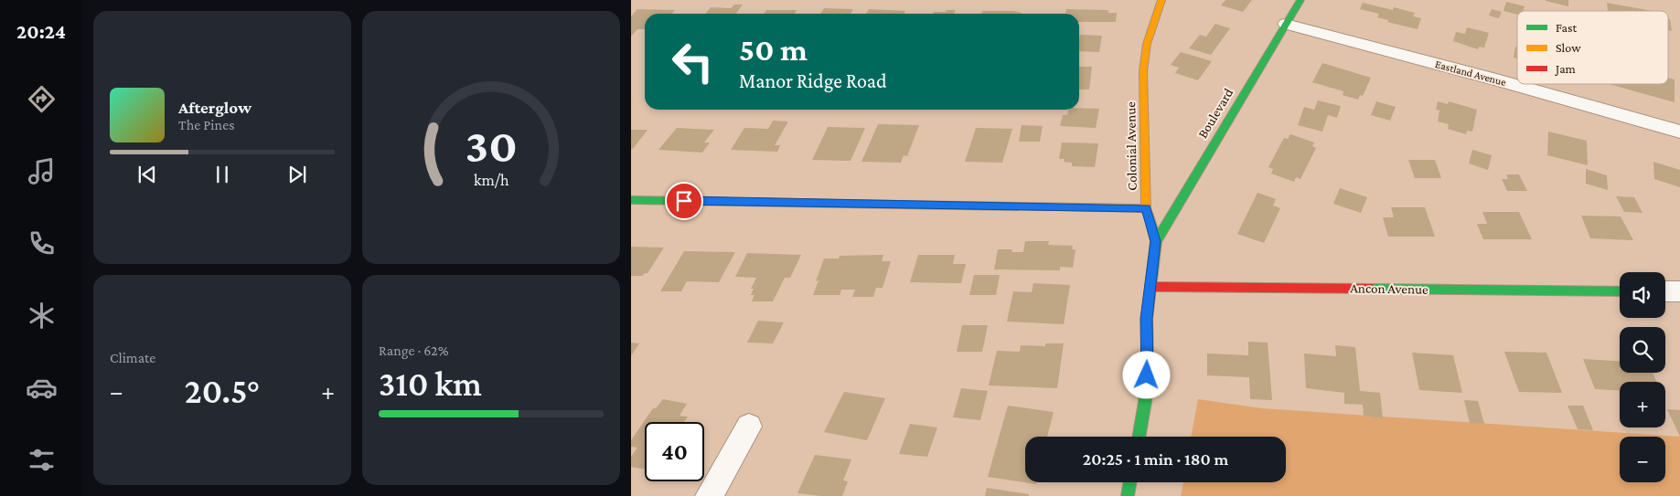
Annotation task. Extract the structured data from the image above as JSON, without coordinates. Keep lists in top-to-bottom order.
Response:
{
  "streets": {
    "street": [
      "Eastland Avenue",
      "Boulevard",
      "Colonial Avenue",
      "Ancon Avenue"
    ]
  },
  "crossings": [
    ["Eastland Avenue", "Boulevard"],
    ["Boulevard", "Colonial Avenue"],
    ["Colonial Avenue", "Ancon Avenue"]
  ],
  "legend": ["Fast", "Slow", "Jam"],
  "page": {
    "tabs": "20:24",
    "turn": ["50 m", "Manor Ridge Road"],
    "song": ["Afterglow", "The Pines"],
    "map_buttons": ["+", "−"],
    "tile": [
      "Climate",
      ["Range · 62%", "310 km"]
    ],
    "heat": ["−", "20.5°", "+"],
    "limit": "40",
    "trip": "20:25 · 1 min · 180 m",
    "gauge": ["30", "km/h"]
  }
}
